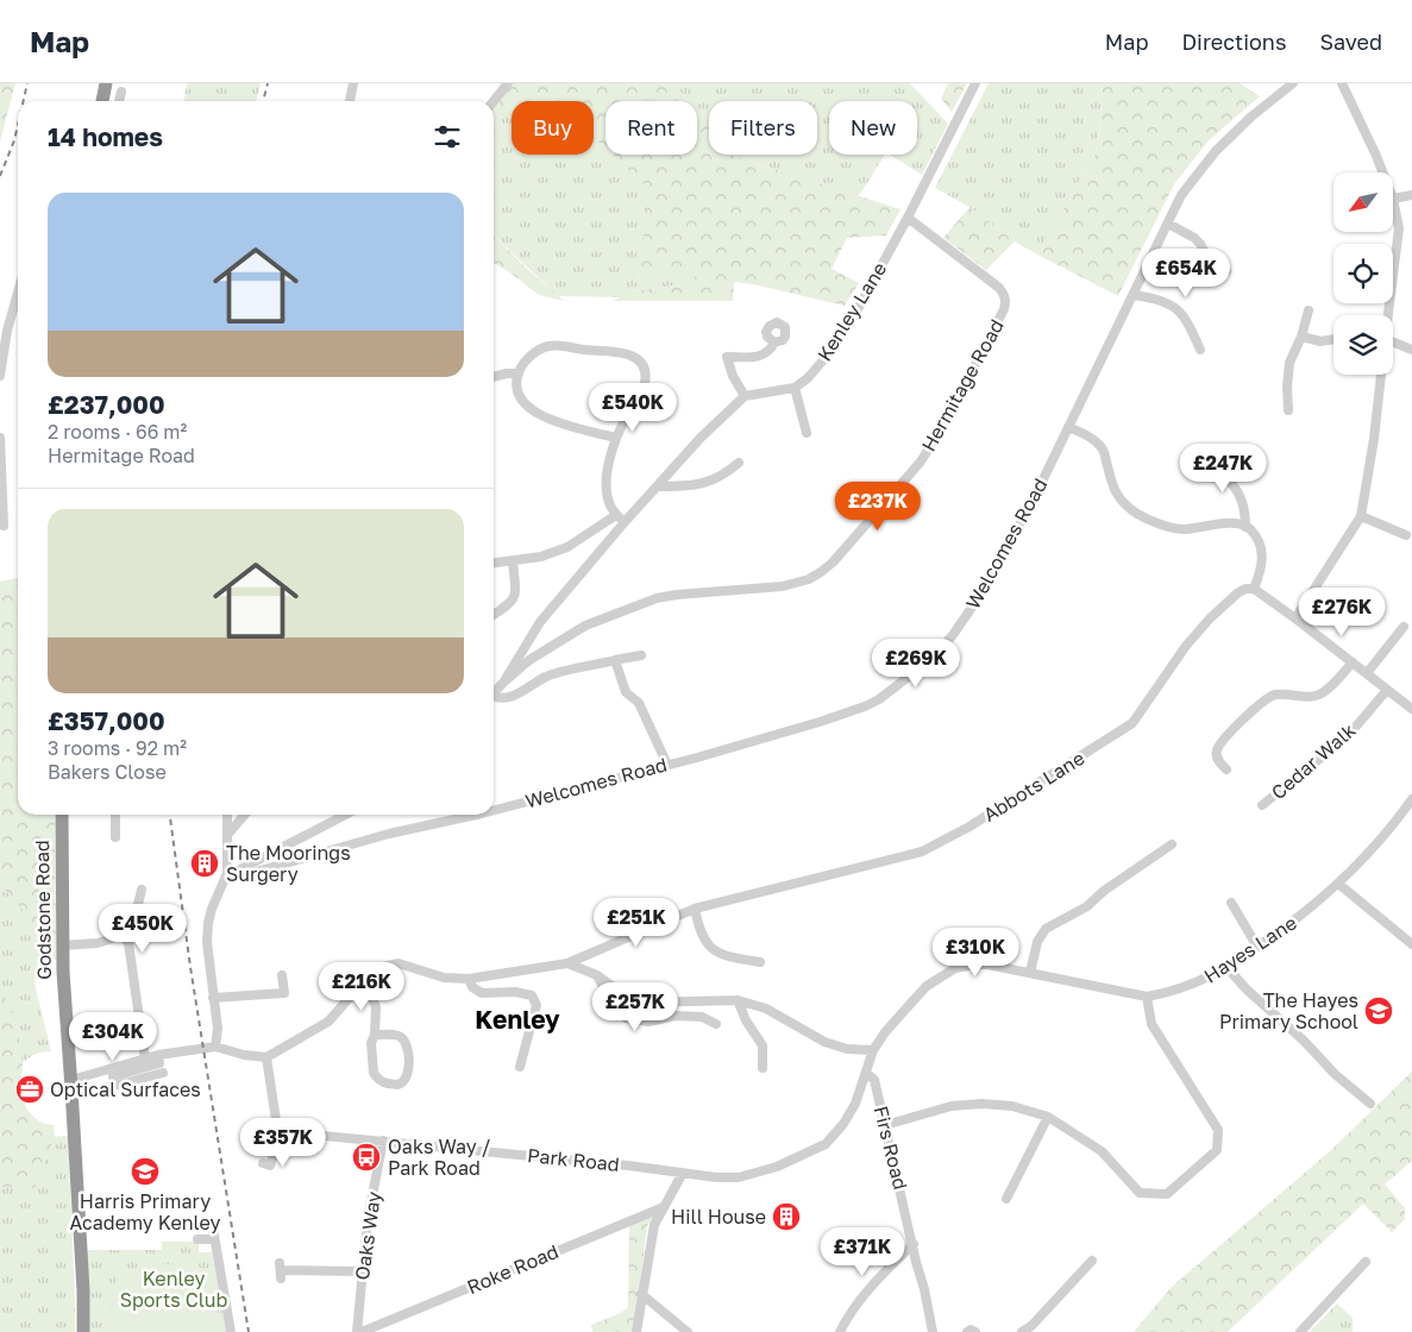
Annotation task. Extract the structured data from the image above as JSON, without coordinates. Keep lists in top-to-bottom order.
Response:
{
  "streets": {
    "highway": ["Godstone Road"],
    "street": [
      "Kenley Lane",
      "Hermitage Road",
      "Welcomes Road",
      "Cedar Walk",
      "Abbots Lane",
      "Hayes Lane",
      "Firs Road",
      "Park Road",
      "Oaks Way",
      "Roke Road"
    ]
  },
  "crossings": [
    ["Kenley Lane", "Hermitage Road"],
    ["Hayes Lane", "Park Road"],
    ["Firs Road", "Park Road"],
    ["Park Road", "Oaks Way"]
  ],
  "districts": ["Kenley"],
  "parks": ["Kenley Sports Club"],
  "places": {
    "building": ["The Moorings Surgery", "Hill House"],
    "school or university": ["The Hayes Primary School", "Harris Primary Academy Kenley"],
    "office": ["Optical Surfaces"],
    "bus stop": ["Oaks Way / Park Road"]
  },
  "north": "bottom left",
  "page": {
    "header": "Map",
    "nav": ["Map", "Directions", "Saved"],
    "chip": [
      "Buy",
      "Rent",
      "Filters",
      "New"
    ],
    "heading": "14 homes",
    "list": [
      {
        "name": "£237,000",
        "note": "2 rooms · 66 m² · Hermitage Road"
      },
      {
        "name": "£357,000",
        "note": "3 rooms · 92 m² · Bakers Close"
      }
    ],
    "price": [
      "£654K",
      "£540K",
      "£247K",
      "£237K",
      "£276K",
      "£269K",
      "£251K",
      "£450K",
      "£310K",
      "£216K",
      "£257K",
      "£304K",
      "£357K",
      "£371K"
    ]
  }
}
